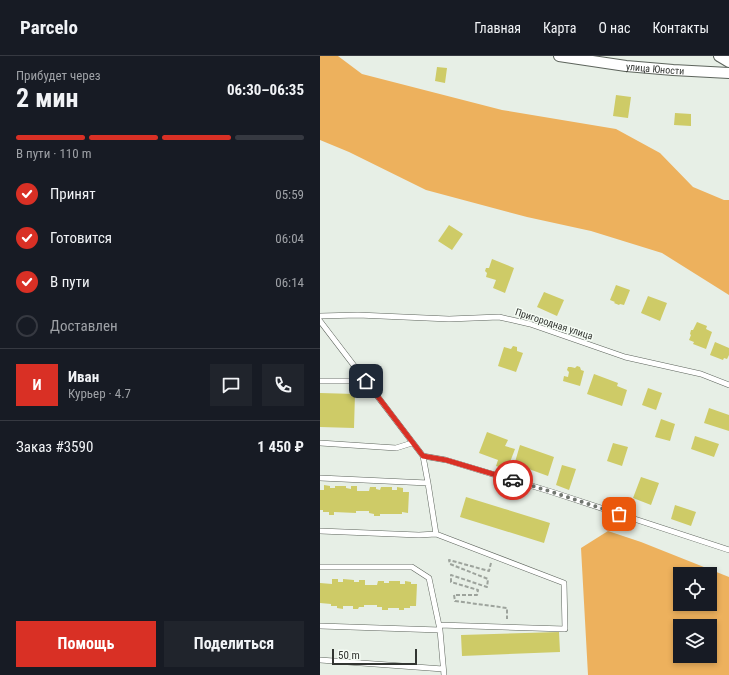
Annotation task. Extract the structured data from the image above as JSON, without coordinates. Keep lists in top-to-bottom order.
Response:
{
  "streets": {
    "street": ["улица Юности"],
    "lane": ["Пригородная улица"]
  },
  "scale_bar": "50 m",
  "page": {
    "header": "Parcelo",
    "nav": [
      "Главная",
      "Карта",
      "О нас",
      "Контакты"
    ],
    "heading": ["2 мин", "Прибудет через", "06:30–06:35"],
    "panel": [
      "Иван",
      "Курьер · 4.7",
      "Заказ #3590",
      "1 450 ₽"
    ],
    "bar": "В пути · 110 m",
    "list": [
      ["Принят", "05:59"],
      ["Готовится", "06:04"],
      ["В пути", "06:14"],
      "Доставлен"
    ],
    "round": "И",
    "buttons": ["Помощь", "Поделиться"],
    "scale": "50 m"
  }
}
